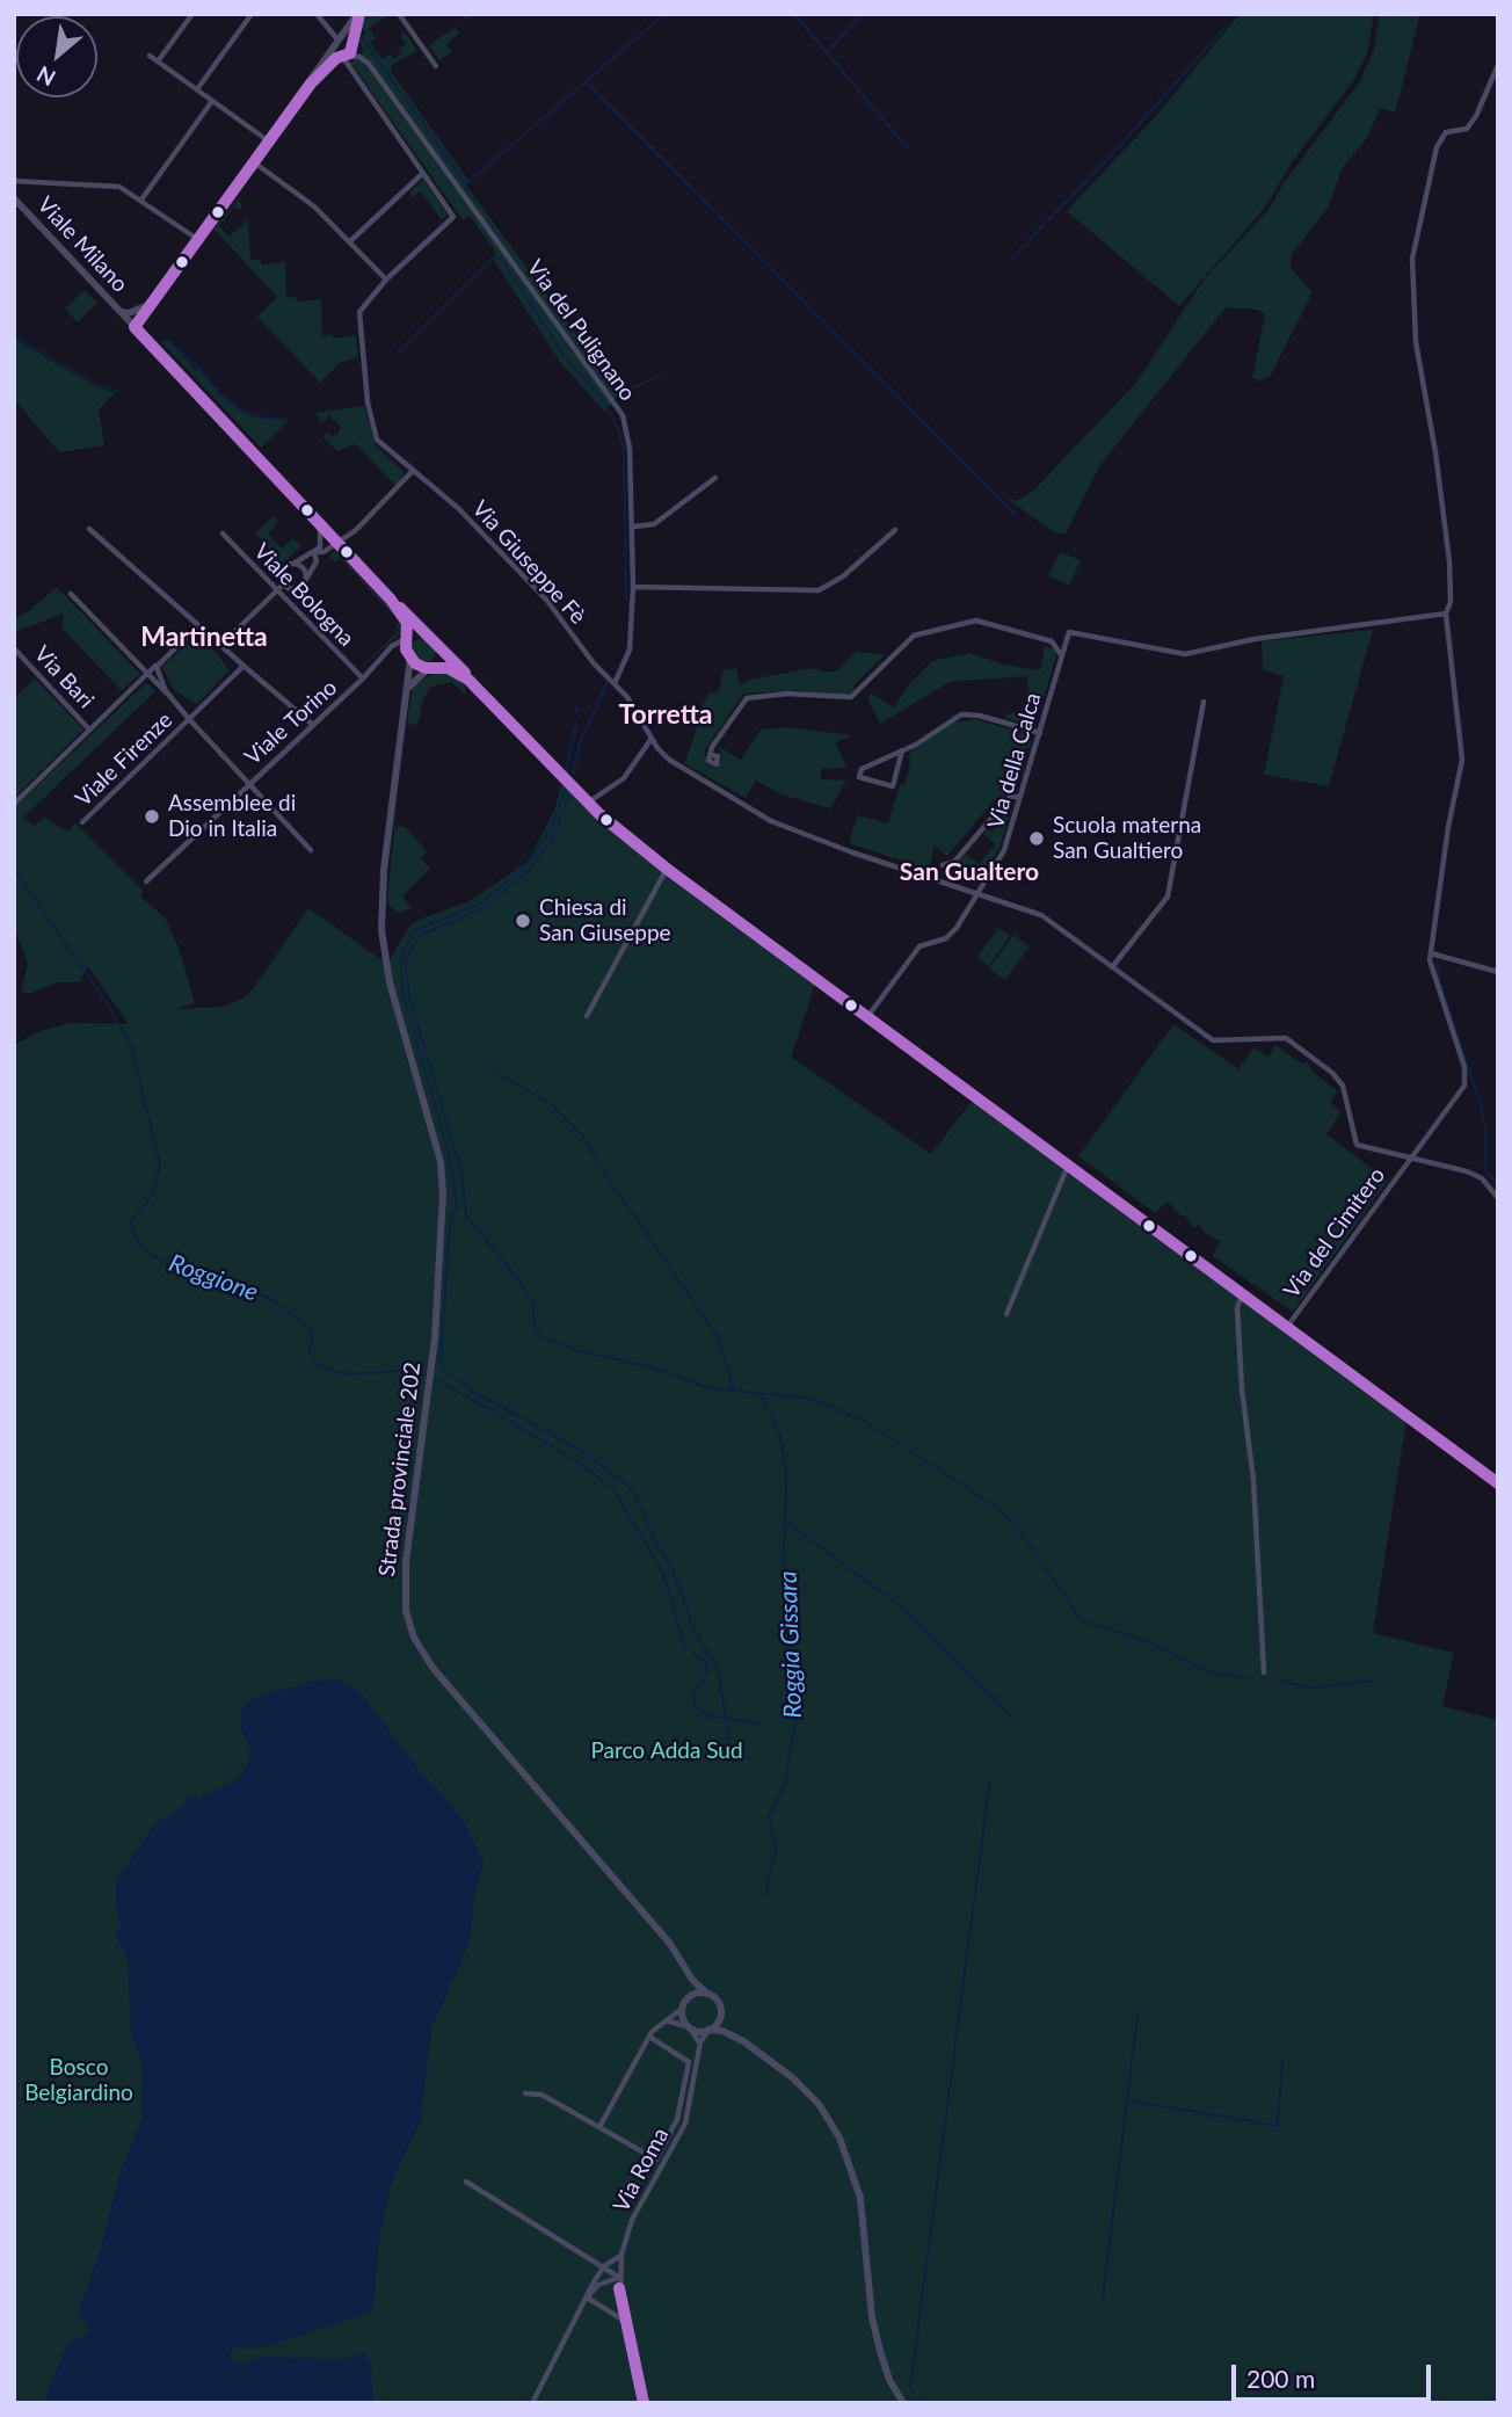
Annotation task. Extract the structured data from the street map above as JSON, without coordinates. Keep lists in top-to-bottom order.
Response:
{
  "streets": {
    "street": [
      "Viale Milano",
      "Via del Pulignano",
      "Via Giuseppe Fè",
      "Viale Bologna",
      "Via Bari",
      "Viale Torino",
      "Viale Firenze",
      "Via della Calca",
      "Via del Cimitero",
      "Strada provinciale 202",
      "Via Roma"
    ]
  },
  "crossings": [
    ["Viale Milano", "Viale Torino"],
    ["Viale Milano", "Via della Calca"],
    ["Viale Milano", "Via del Cimitero"],
    ["Viale Milano", "Strada provinciale 202"],
    ["Via del Pulignano", "Via Giuseppe Fè"],
    ["Via Giuseppe Fè", "Via della Calca"],
    ["Via Giuseppe Fè", "Via del Cimitero"],
    ["Viale Bologna", "Viale Torino"],
    ["Viale Torino", "Strada provinciale 202"],
    ["Strada provinciale 202", "Via Roma"]
  ],
  "districts": ["Martinetta", "Torretta", "San Gualtero"],
  "water": ["Roggione", "Roggia Gissara"],
  "parks": ["Parco Adda Sud", "Bosco Belgiardino"],
  "places": ["Assemblee di Dio in Italia", "Scuola materna San Gualtiero", "Chiesa di San Giuseppe"],
  "scale_bar": "200 m",
  "north": "bottom left"
}
